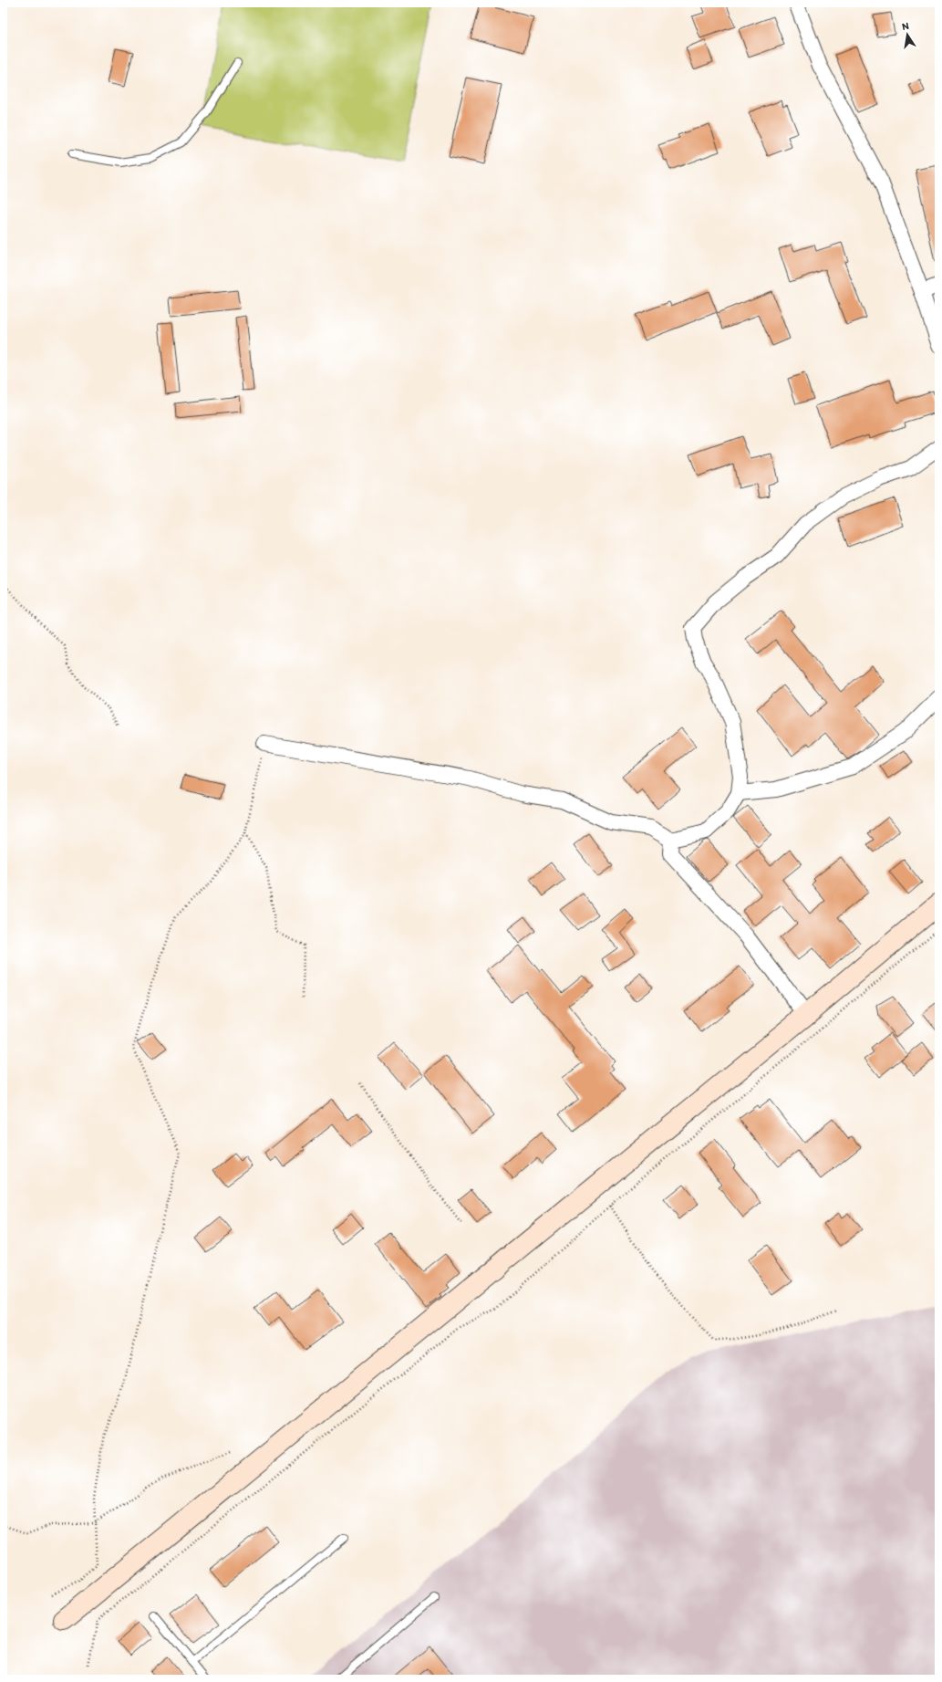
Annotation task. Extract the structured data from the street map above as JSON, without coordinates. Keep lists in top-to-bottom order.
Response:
{
  "north": "top"
}
